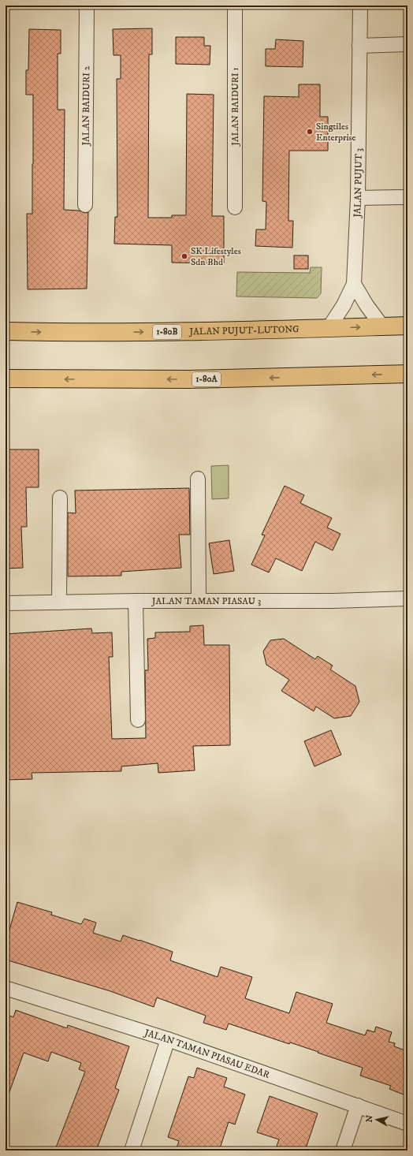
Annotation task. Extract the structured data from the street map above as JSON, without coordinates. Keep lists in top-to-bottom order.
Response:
{
  "streets": {
    "highway": ["JALAN PUJUT-LUTONG", "1-80B", "1-80A"],
    "street": [
      "JALAN BAIDURI 2",
      "JALAN BAIDURI 1",
      "JALAN PUJUT 3",
      "JALAN TAMAN PIASAU 3",
      "JALAN TAMAN PIASAU EDAR"
    ]
  },
  "crossings": [
    ["JALAN PUJUT 3", "JALAN PUJUT-LUTONG"]
  ],
  "places": ["Singtiles Enterprise", "SK Lifestyles Sdn Bhd"],
  "north": "left"
}
